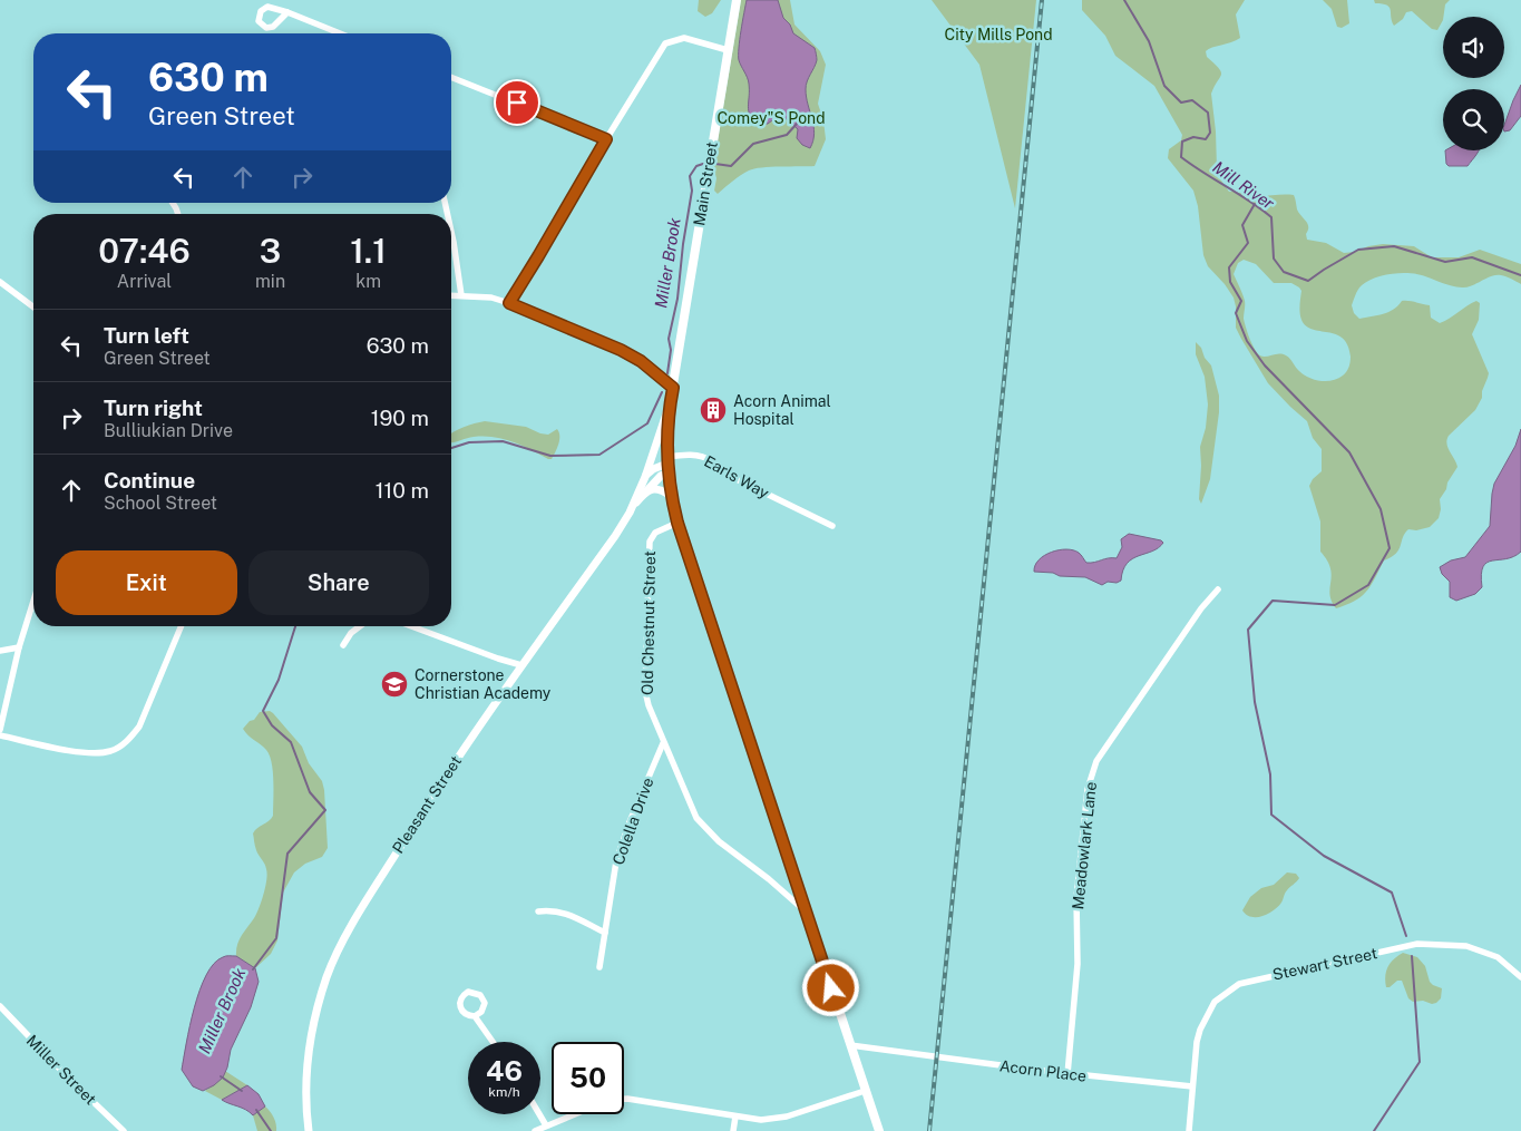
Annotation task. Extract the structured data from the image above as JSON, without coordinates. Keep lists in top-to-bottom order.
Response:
{
  "streets": {
    "main road": ["Main Street"],
    "street": [
      "Earls Way",
      "Old Chestnut Street",
      "Pleasant Street",
      "Colella Drive",
      "Meadowlark Lane",
      "Stewart Street",
      "Miller Street",
      "Acorn Place"
    ]
  },
  "crossings": [
    ["Earls Way", "Pleasant Street"],
    ["Old Chestnut Street", "Colella Drive"],
    ["Meadowlark Lane", "Acorn Place"],
    ["Stewart Street", "Acorn Place"]
  ],
  "water": ["Mill River", "Miller Brook"],
  "parks": ["City Mills Pond", "Comey\"S Pond"],
  "places": {
    "building": ["Acorn Animal Hospital"],
    "school or university": ["Cornerstone Christian Academy"]
  },
  "page": {
    "turn": ["630 m", "Green Street"],
    "eta": [
      "07:46",
      "Arrival",
      "3",
      "min",
      "1.1",
      "km"
    ],
    "list": [
      {
        "name": "Turn left",
        "note": "Green Street",
        "value": "630 m"
      },
      {
        "name": "Turn right",
        "note": "Bulliukian Drive",
        "value": "190 m"
      },
      {
        "name": "Continue",
        "note": "School Street",
        "value": "110 m"
      }
    ],
    "buttons": ["Exit", "Share"],
    "speed": "46 km/h",
    "limit": "50"
  }
}
